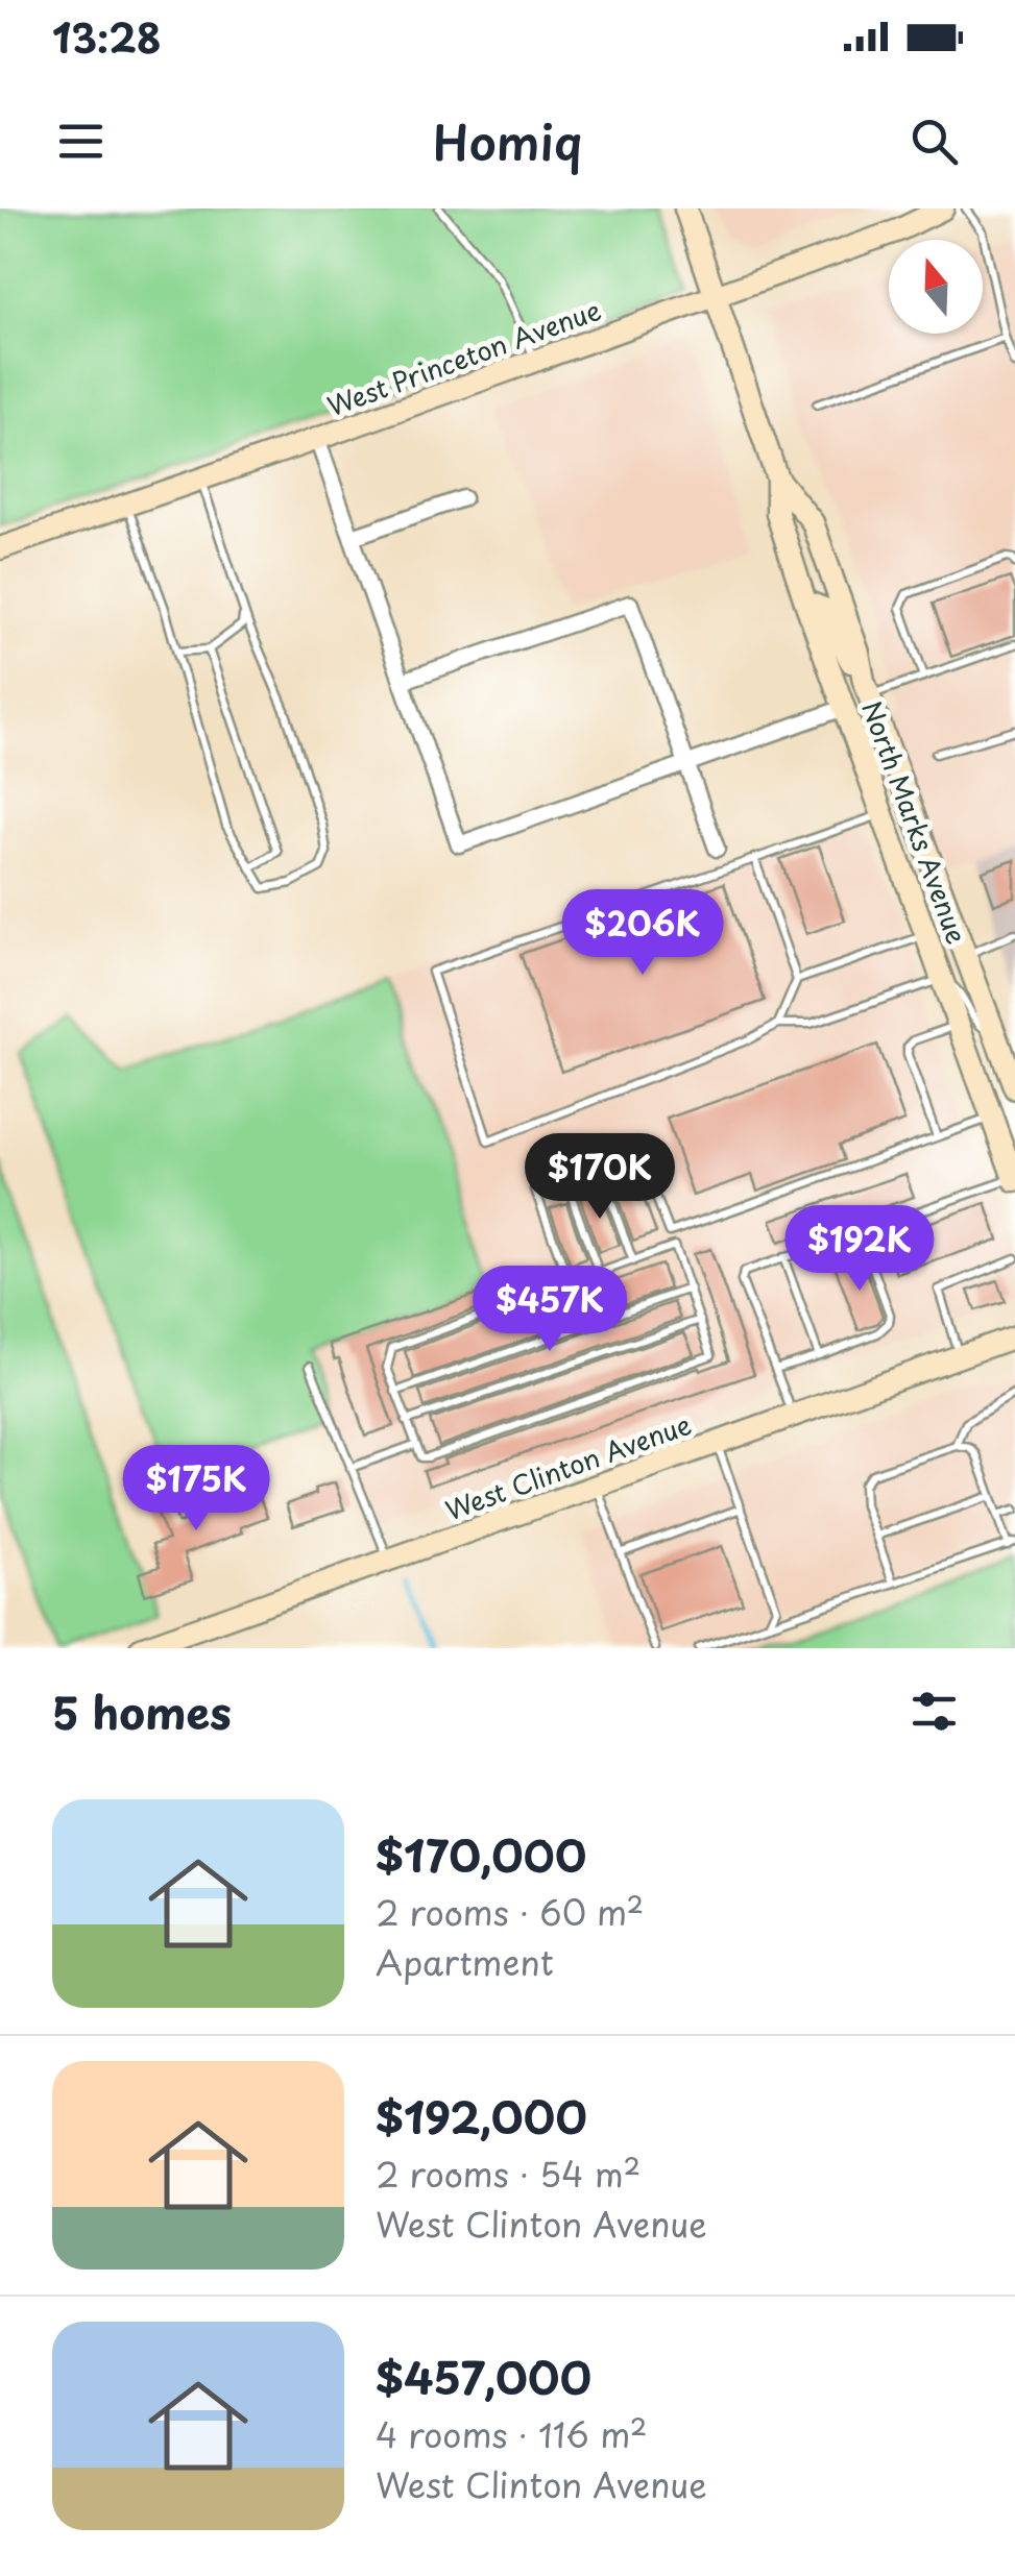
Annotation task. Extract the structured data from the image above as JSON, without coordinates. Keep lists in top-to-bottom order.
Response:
{
  "streets": {
    "main road": ["West Princeton Avenue", "North Marks Avenue", "West Clinton Avenue"]
  },
  "crossings": [
    ["West Princeton Avenue", "North Marks Avenue"]
  ],
  "north": "top",
  "page": {
    "status": "13:28",
    "header": "Homiq",
    "price": [
      "$206K",
      "$170K",
      "$192K",
      "$457K",
      "$175K"
    ],
    "heading": "5 homes",
    "list": [
      {
        "name": "$170,000",
        "note": "2 rooms · 60 m² · Apartment"
      },
      {
        "name": "$192,000",
        "note": "2 rooms · 54 m² · West Clinton Avenue"
      },
      {
        "name": "$457,000",
        "note": "4 rooms · 116 m² · West Clinton Avenue"
      }
    ]
  }
}
